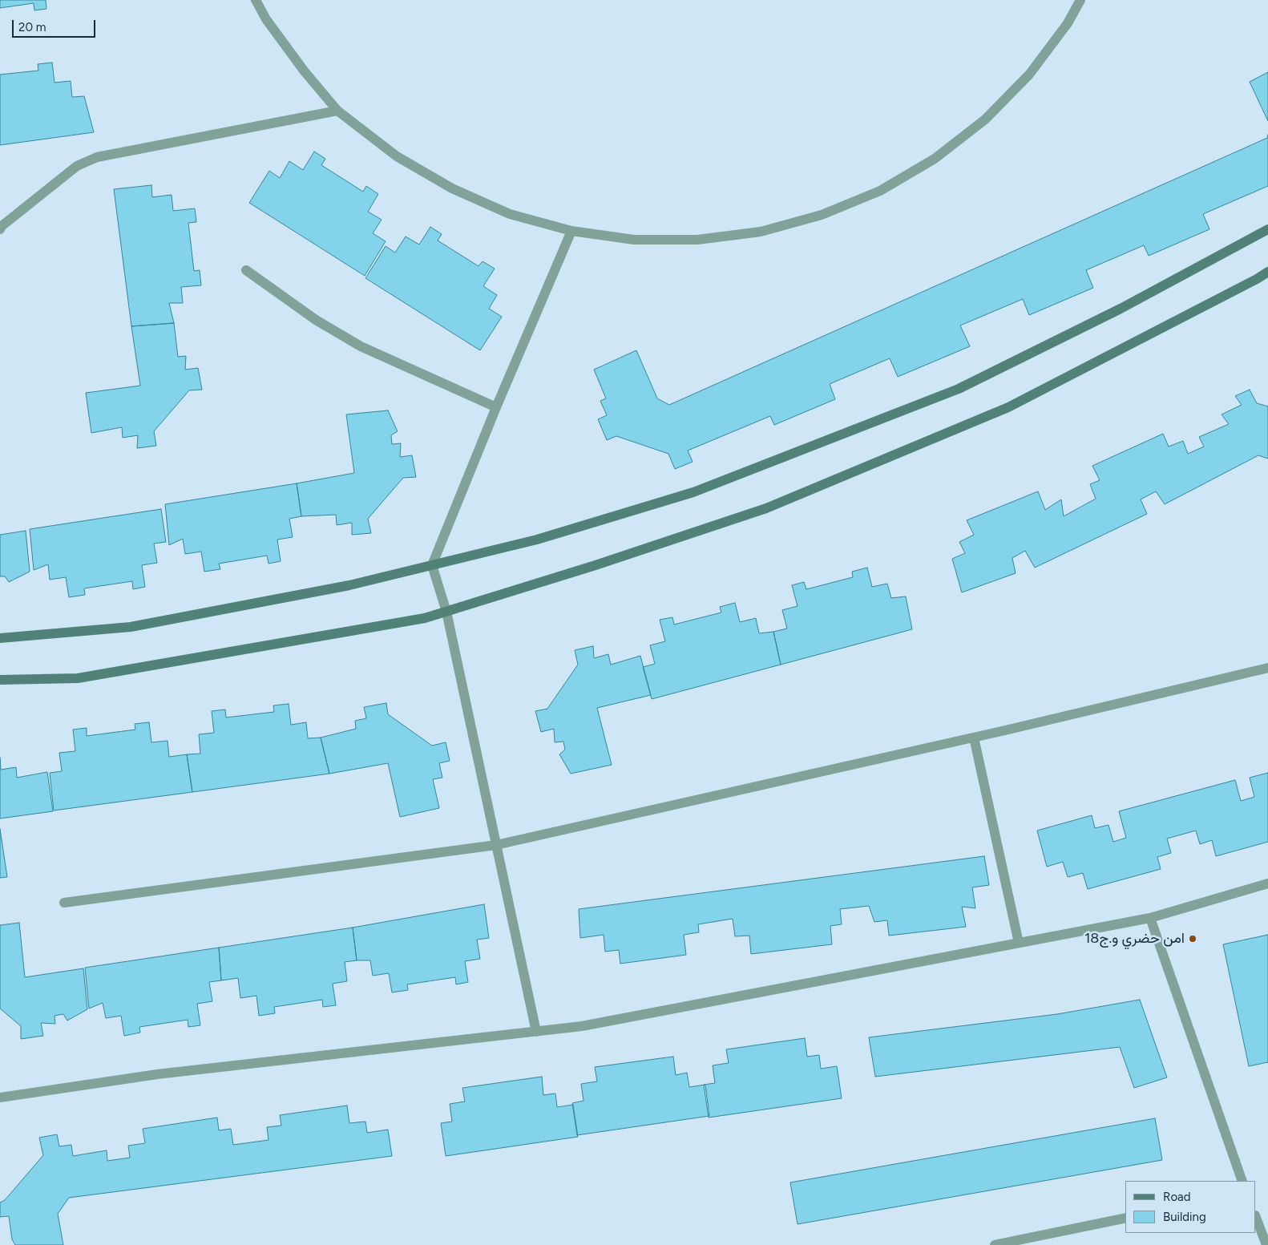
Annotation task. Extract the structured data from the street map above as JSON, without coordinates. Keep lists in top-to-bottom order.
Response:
{
  "places": ["امن حضري و.ج18"],
  "legend": ["Road", "Building"],
  "scale_bar": "20 m"
}
